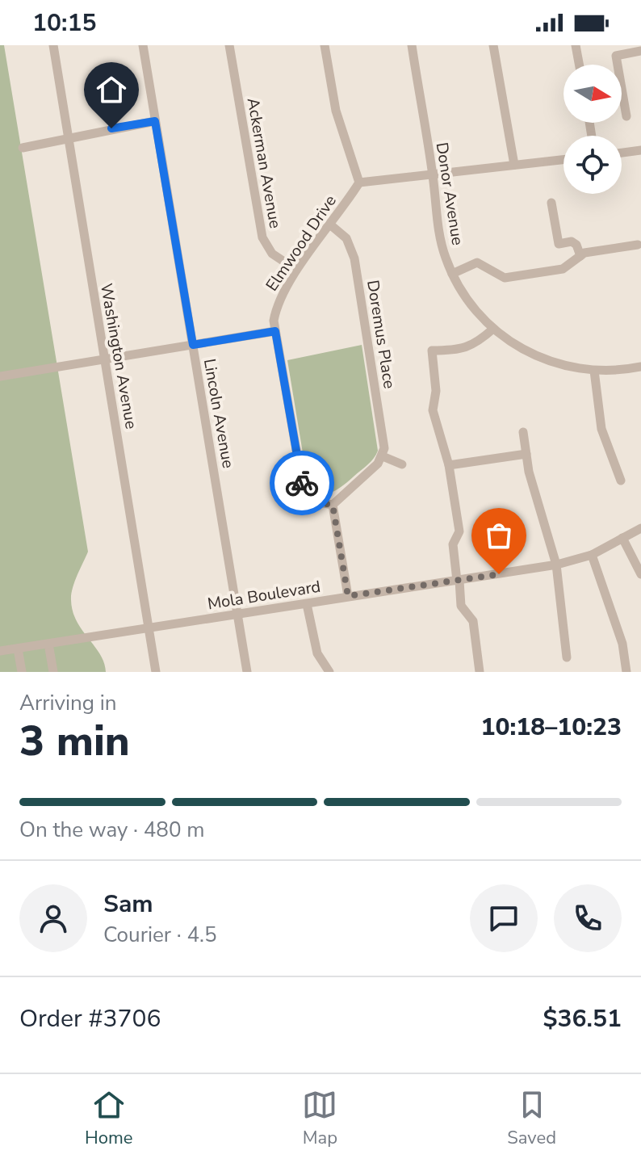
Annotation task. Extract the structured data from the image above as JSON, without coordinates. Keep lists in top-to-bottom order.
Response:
{
  "streets": {
    "street": [
      "Ackerman Avenue",
      "Donor Avenue",
      "Elmwood Drive",
      "Doremus Place",
      "Washington Avenue",
      "Lincoln Avenue",
      "Mola Boulevard"
    ]
  },
  "crossings": [
    ["Ackerman Avenue", "Elmwood Drive"],
    ["Elmwood Drive", "Doremus Place"],
    ["Washington Avenue", "Mola Boulevard"],
    ["Lincoln Avenue", "Mola Boulevard"]
  ],
  "north": "right",
  "page": {
    "status": "10:15",
    "heading": ["3 min", "Arriving in", "10:18–10:23"],
    "panel": [
      "Sam",
      "Courier · 4.5",
      "Order #3706",
      "$36.51"
    ],
    "bar": "On the way · 480 m",
    "tabs": ["Home", "Map", "Saved"]
  }
}
